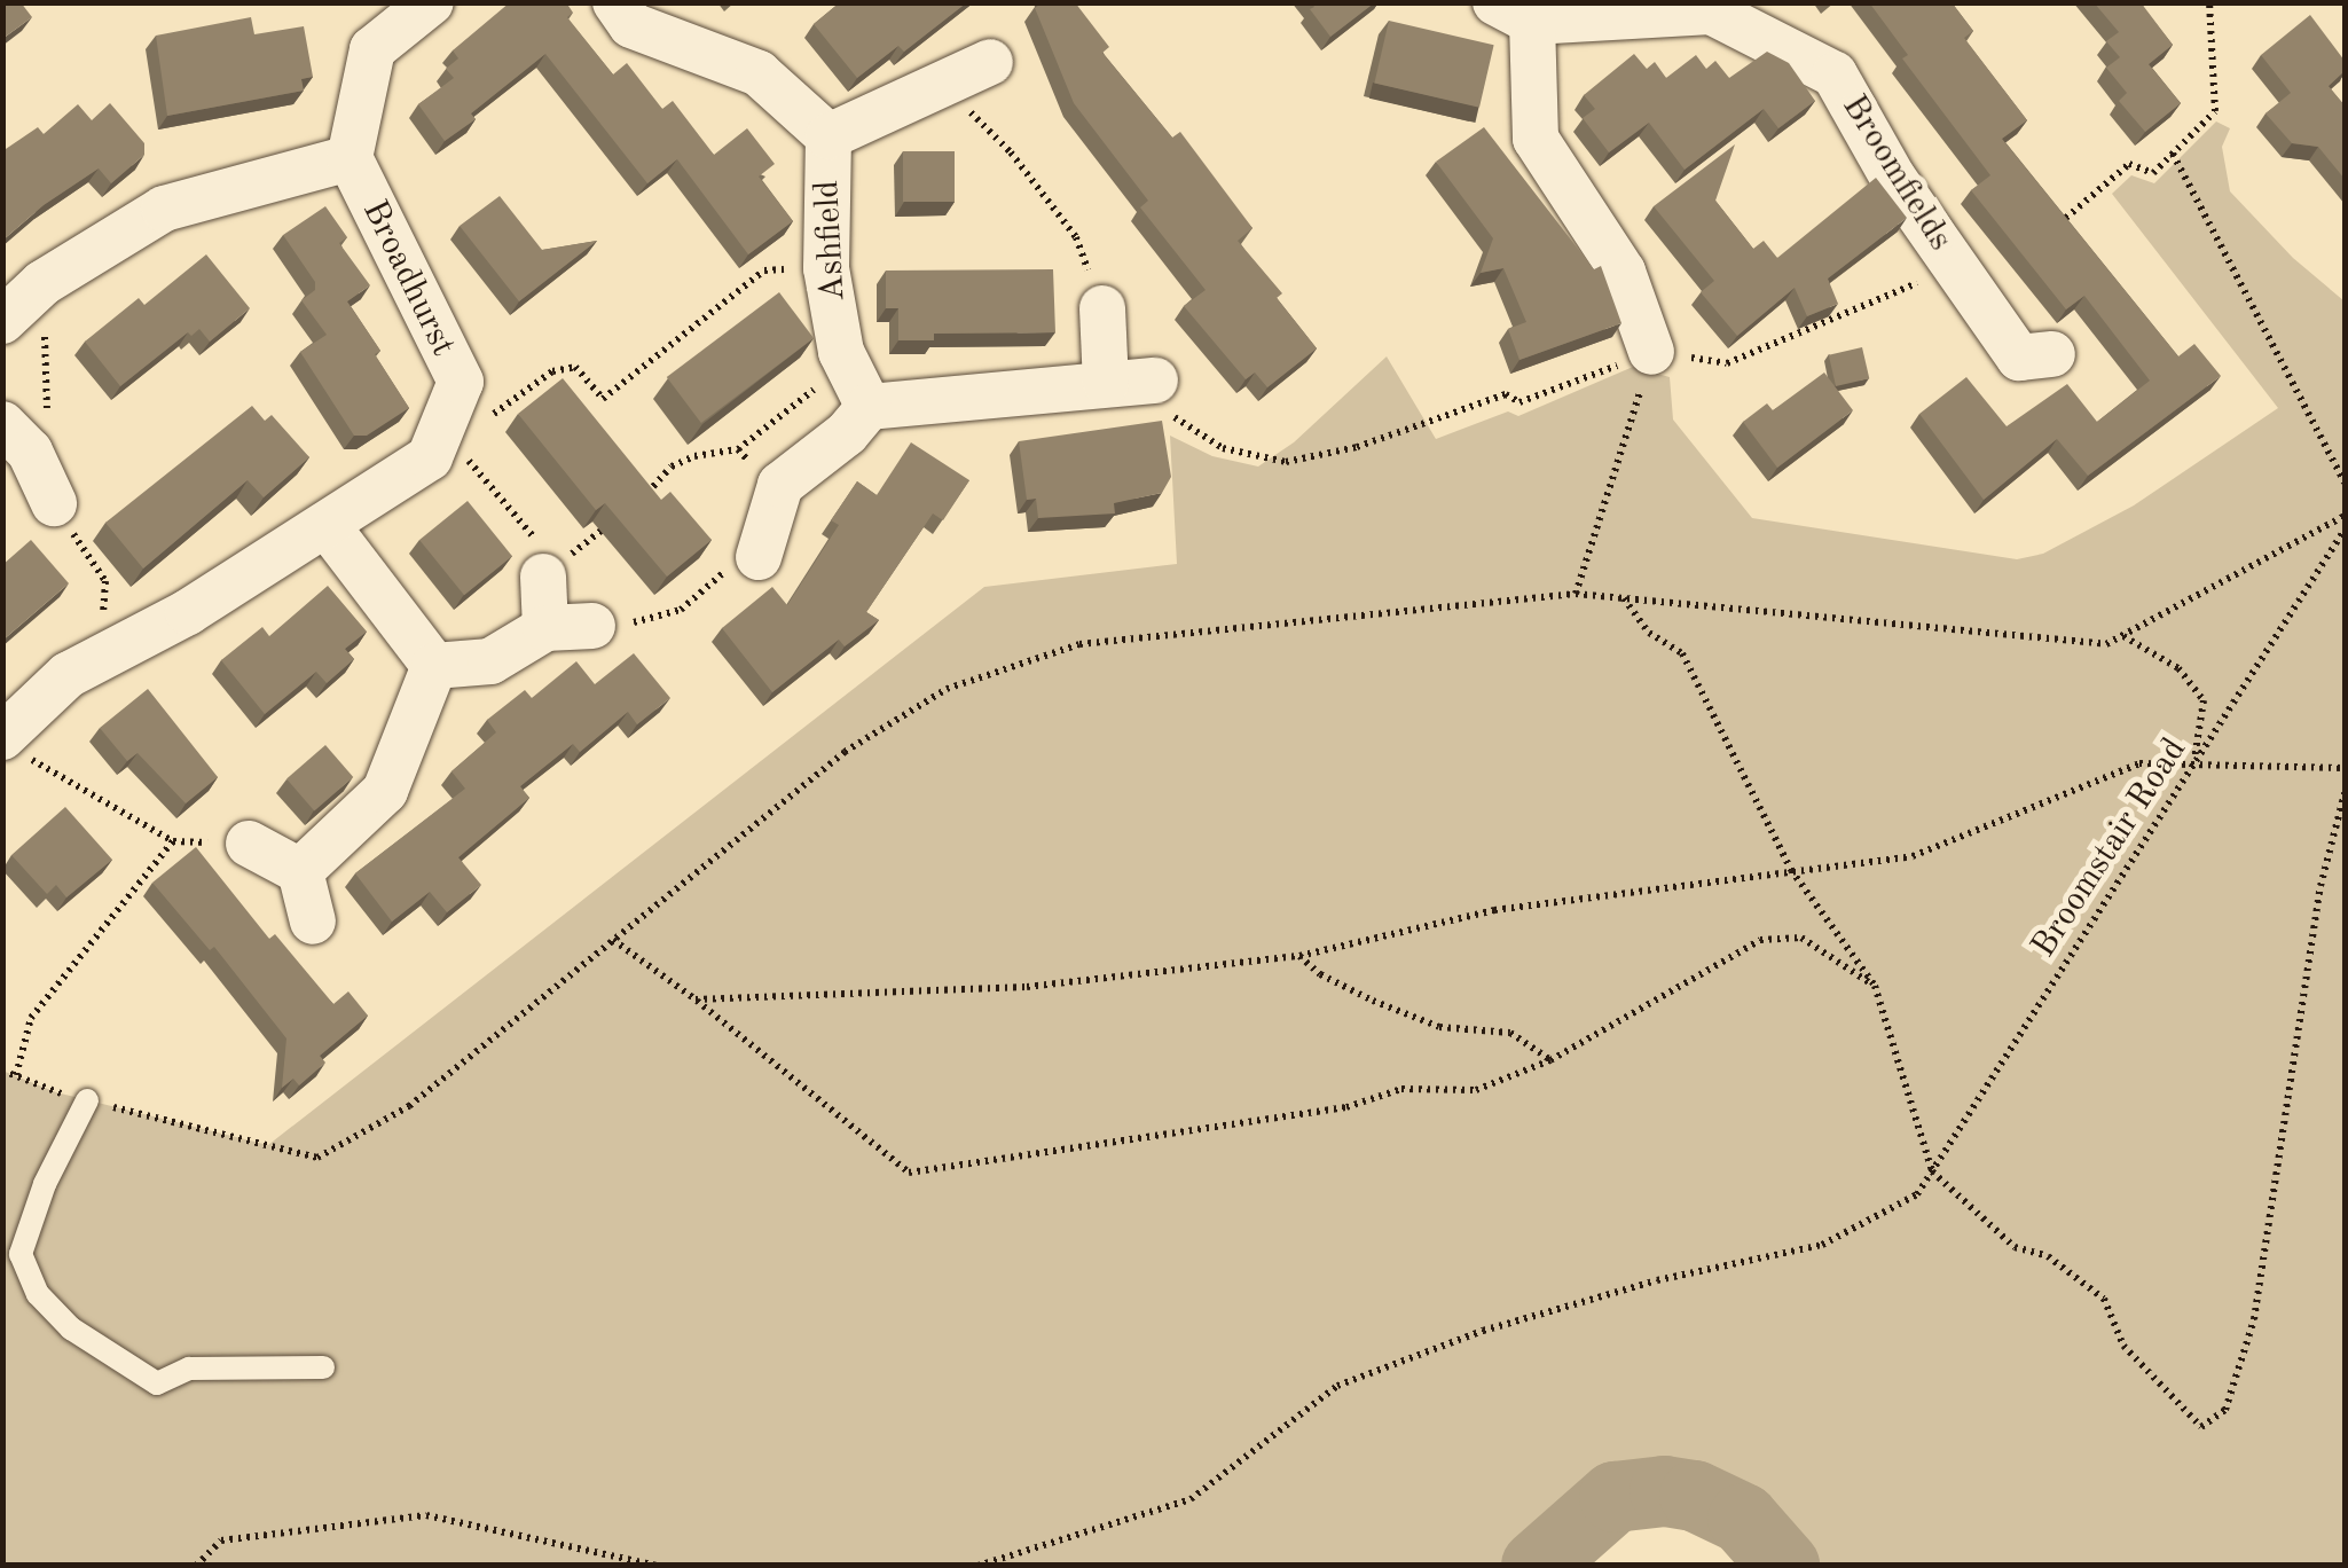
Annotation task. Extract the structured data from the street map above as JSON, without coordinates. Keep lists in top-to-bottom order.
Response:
{
  "streets": {
    "street": ["Broomfields", "Ashfield", "Broadhurst"],
    "path": ["Broomstair Road"]
  }
}
